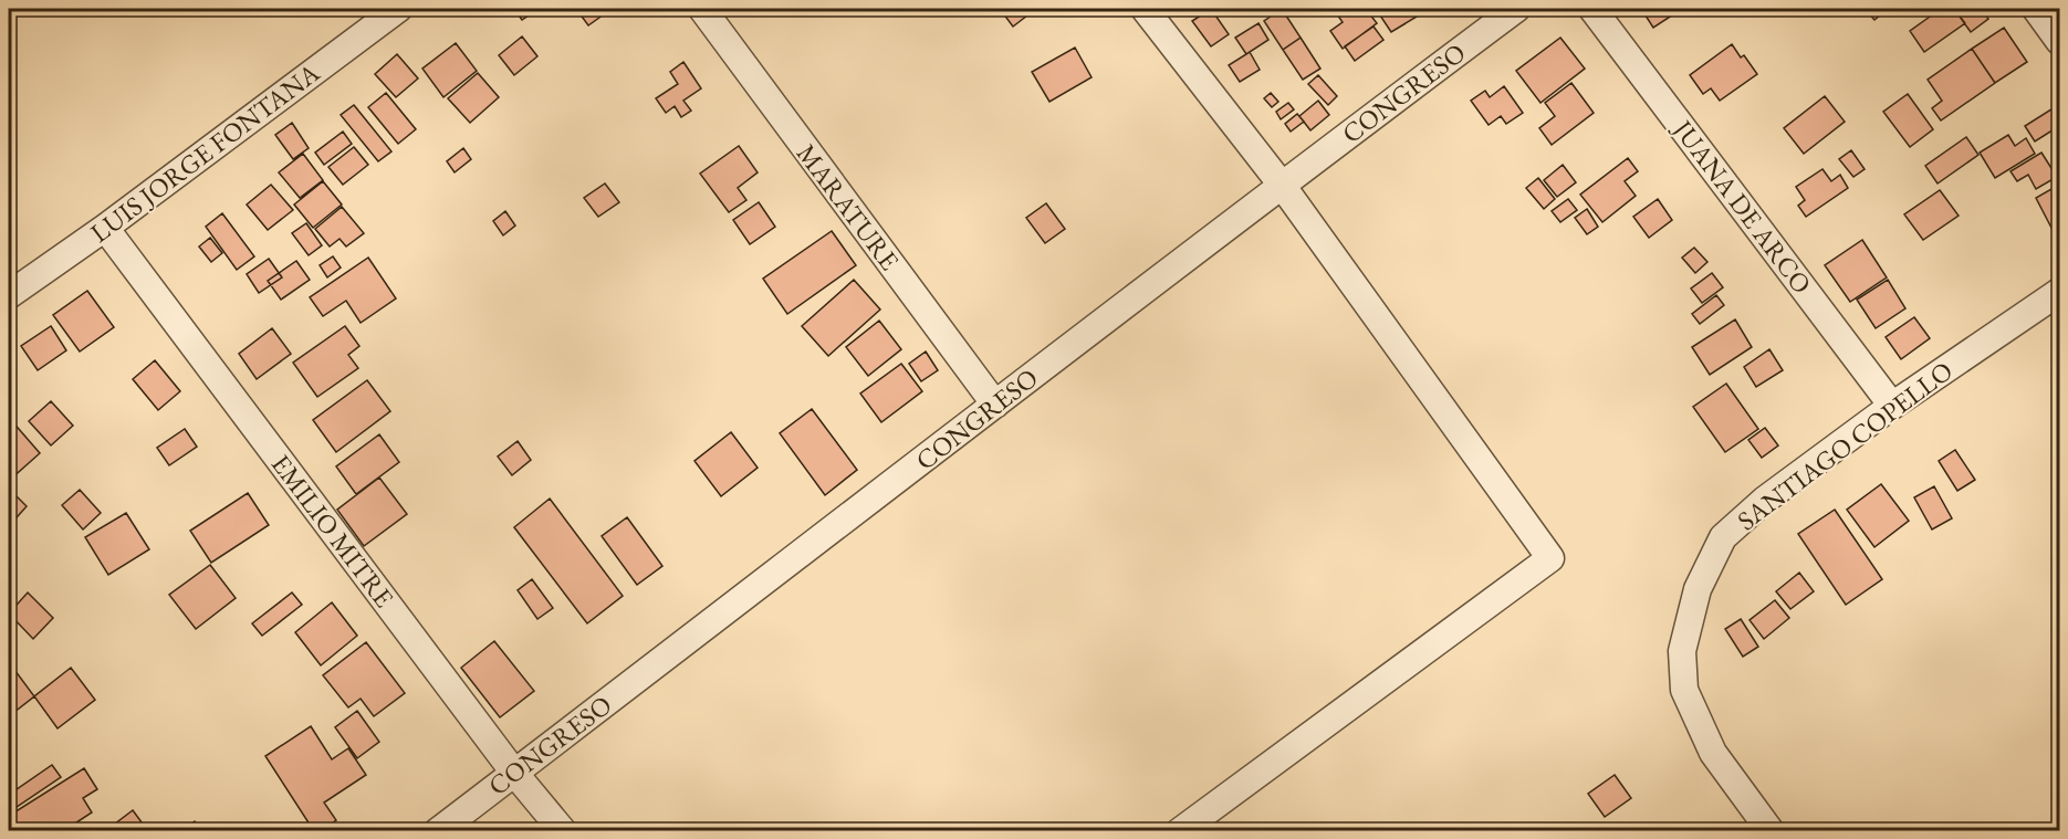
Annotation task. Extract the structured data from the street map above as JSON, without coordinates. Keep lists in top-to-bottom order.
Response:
{
  "streets": {
    "street": [
      "CONGRESO",
      "LUIS JORGE FONTANA",
      "MARATURE",
      "JUANA DE ARCO",
      "SANTIAGO COPELLO",
      "EMILIO MITRE"
    ]
  },
  "crossings": [
    ["CONGRESO", "MARATURE"],
    ["CONGRESO", "EMILIO MITRE"],
    ["LUIS JORGE FONTANA", "EMILIO MITRE"],
    ["JUANA DE ARCO", "SANTIAGO COPELLO"]
  ]
}
